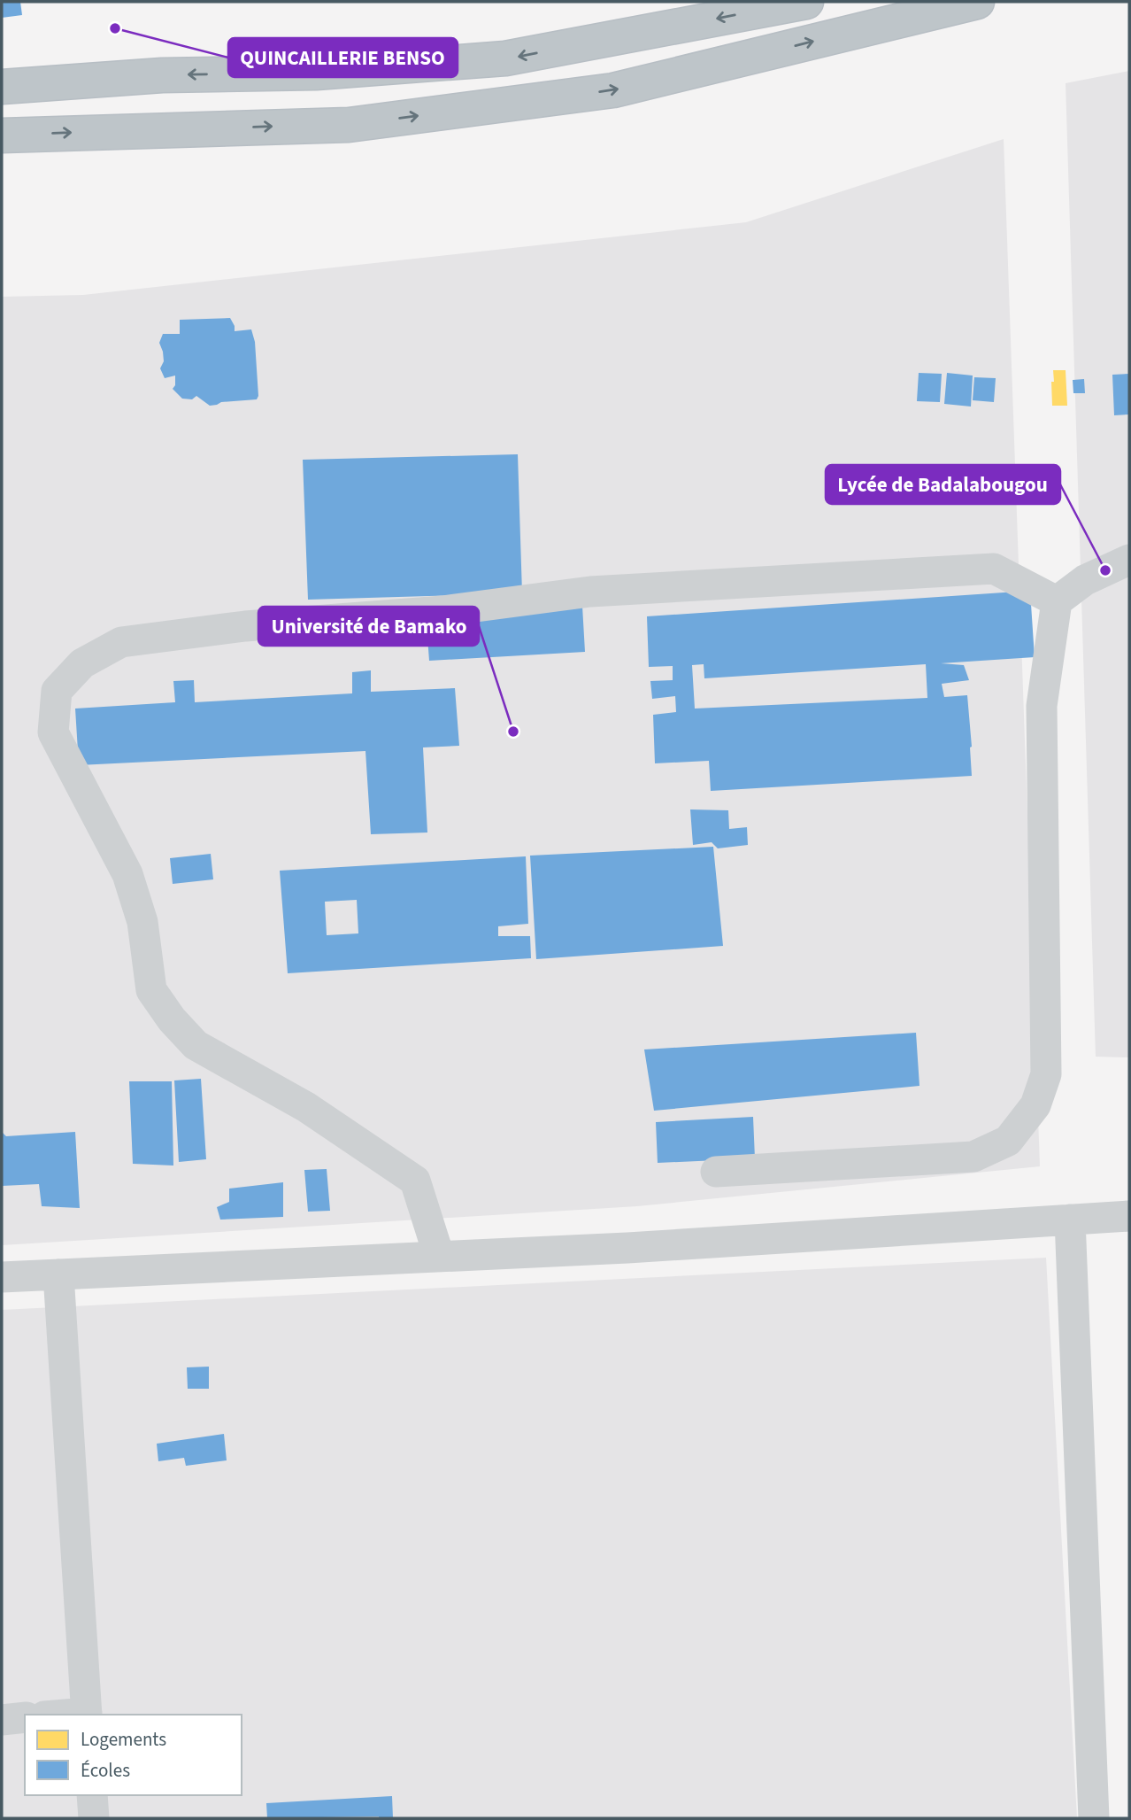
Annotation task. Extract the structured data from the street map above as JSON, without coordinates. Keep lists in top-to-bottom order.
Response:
{
  "places": ["QUINCAILLERIE BENSO", "Lycée de Badalabougou", "Université de Bamako"],
  "legend": ["Logements", "Écoles"]
}
